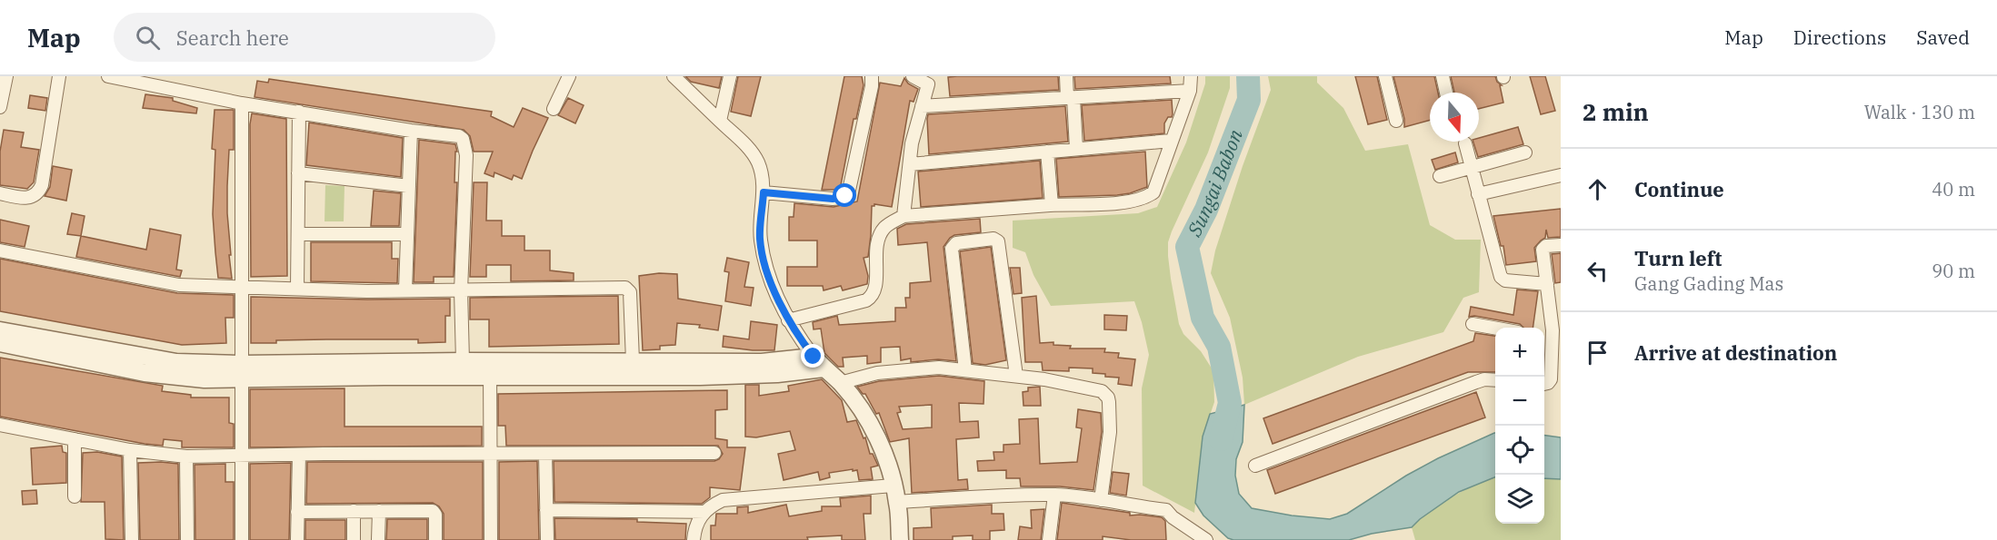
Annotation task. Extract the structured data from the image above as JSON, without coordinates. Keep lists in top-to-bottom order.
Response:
{
  "water": ["Sungai Babon"],
  "north": "bottom",
  "page": {
    "header": "Map",
    "search": "Search here",
    "nav": ["Map", "Directions", "Saved"],
    "heading": ["2 min", "Walk · 130 m"],
    "list": [
      ["Continue", "40 m"],
      ["Turn left", "Gang Gading Mas", "90 m"],
      "Arrive at destination"
    ],
    "map_buttons": ["+", "−"]
  }
}
